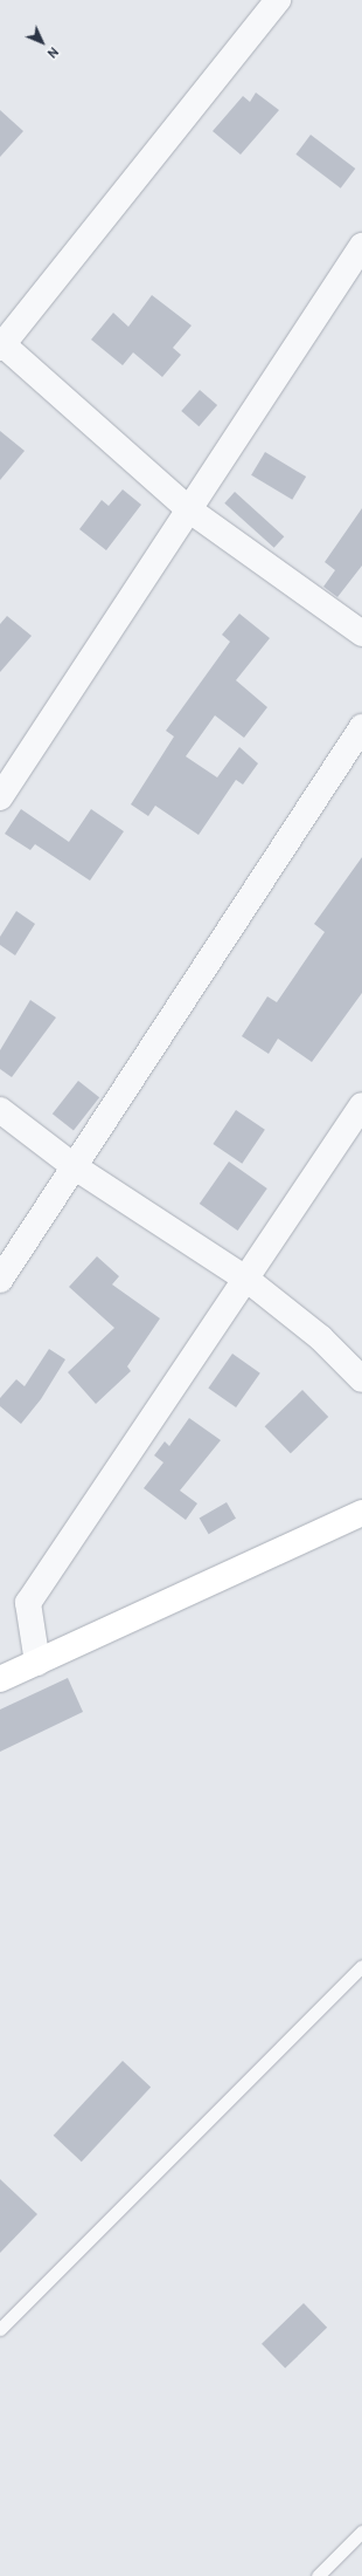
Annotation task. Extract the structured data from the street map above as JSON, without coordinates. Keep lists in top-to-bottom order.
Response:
{
  "north": "bottom right"
}
